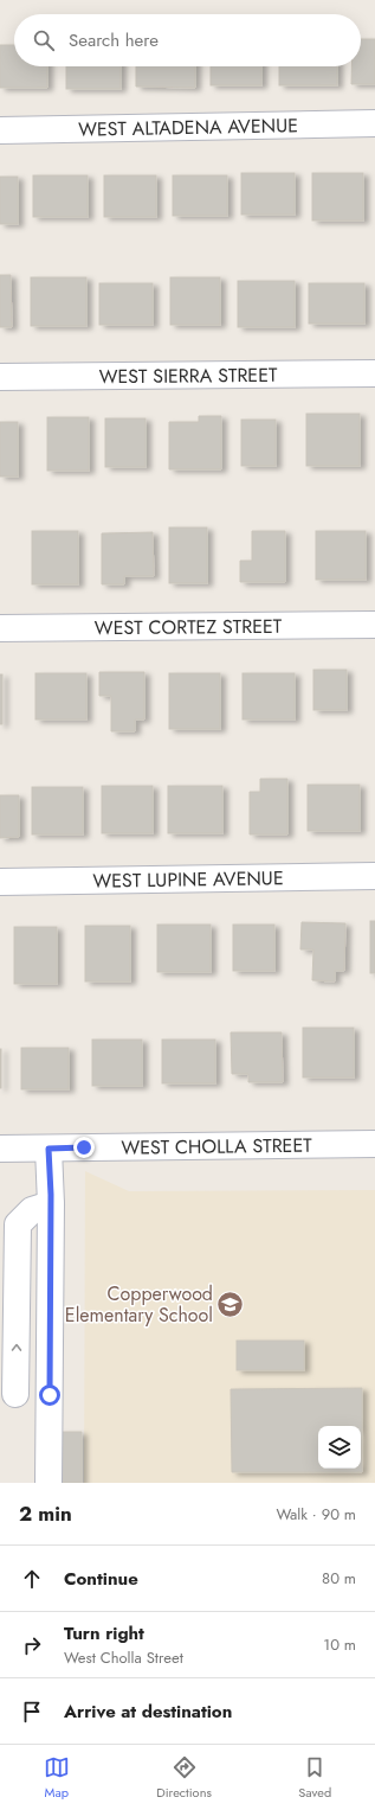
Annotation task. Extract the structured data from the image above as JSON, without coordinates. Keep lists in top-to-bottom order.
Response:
{
  "streets": {
    "street": [
      "WEST ALTADENA AVENUE",
      "WEST SIERRA STREET",
      "WEST CORTEZ STREET",
      "WEST LUPINE AVENUE",
      "WEST CHOLLA STREET"
    ]
  },
  "places": {
    "school or university": ["Copperwood Elementary School"]
  },
  "page": {
    "search": "Search here",
    "heading": ["2 min", "Walk · 90 m"],
    "list": [
      ["Continue", "80 m"],
      ["Turn right", "West Cholla Street", "10 m"],
      "Arrive at destination"
    ],
    "nav": ["Map", "Directions", "Saved"]
  }
}
